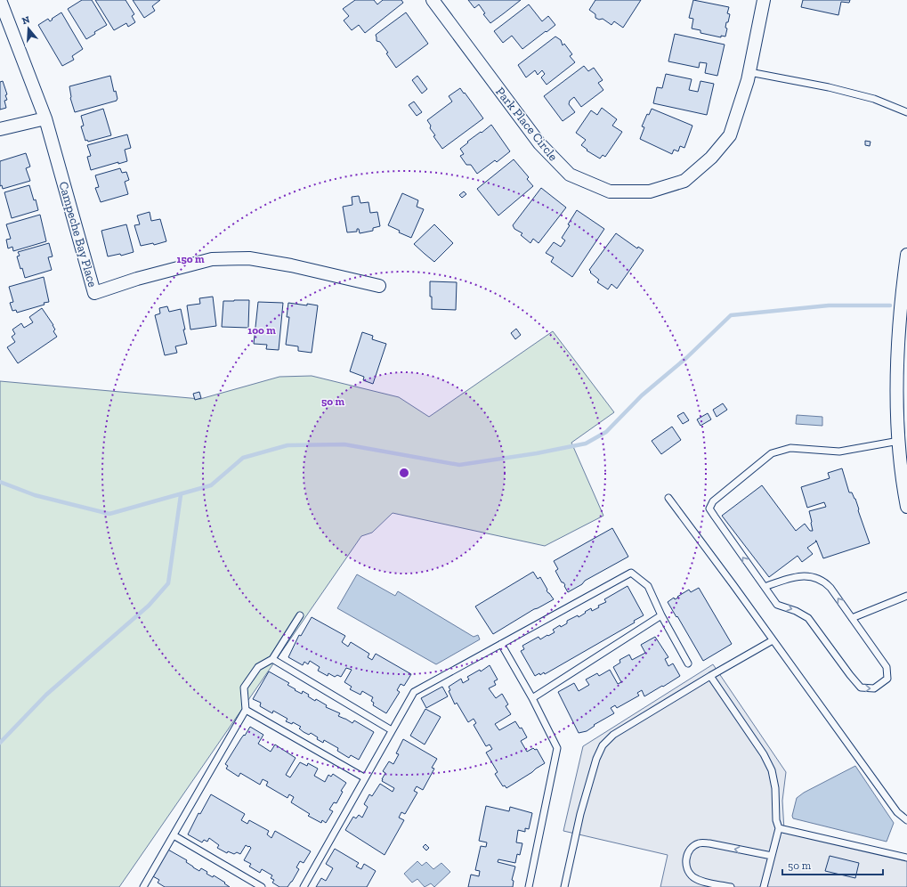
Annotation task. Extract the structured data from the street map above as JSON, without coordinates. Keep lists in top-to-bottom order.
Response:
{
  "streets": {
    "street": ["Park Place Circle", "Campeche Bay Place"]
  },
  "scale_bar": "50 m",
  "north": "top",
  "rings": ["150 m", "100 m", "50 m"]
}
